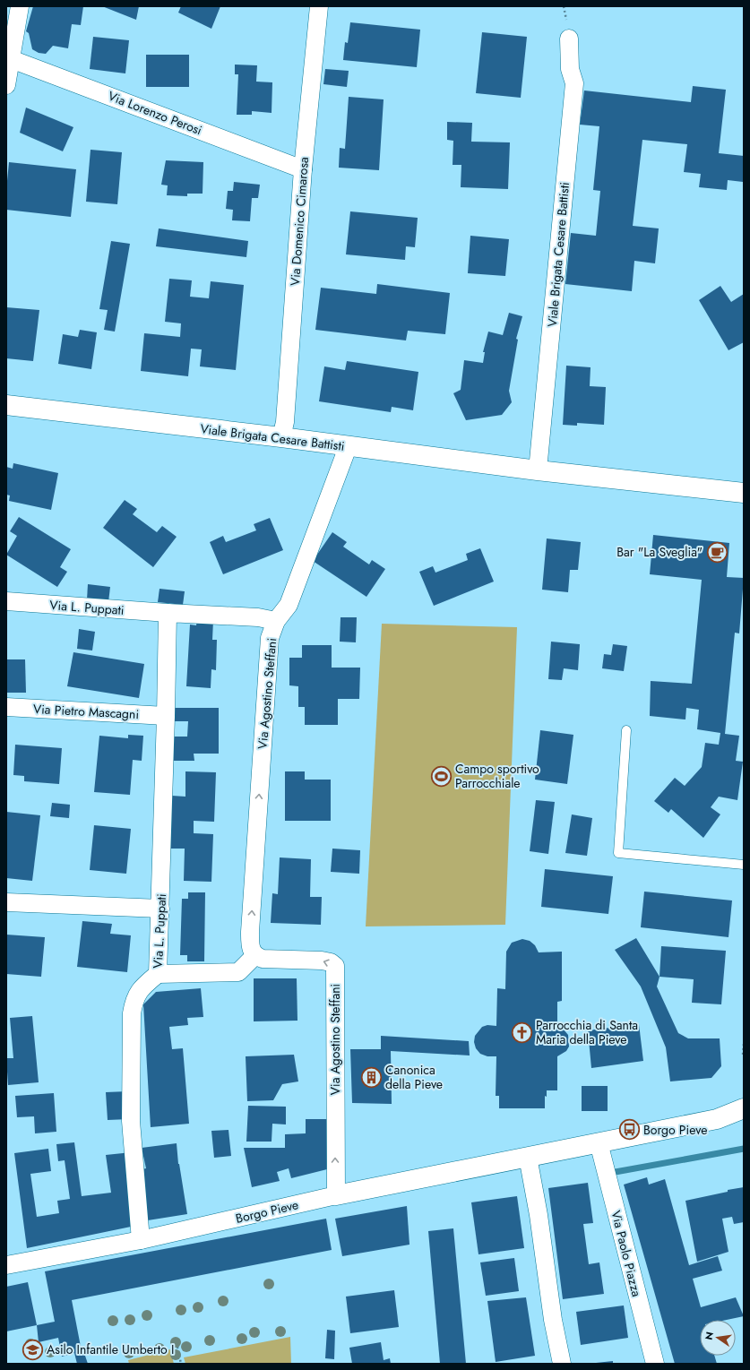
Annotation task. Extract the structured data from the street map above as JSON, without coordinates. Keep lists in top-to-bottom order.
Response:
{
  "streets": {
    "street": [
      "Via Lorenzo Perosi",
      "Via Domenico Cimarosa",
      "Viale Brigata Cesare Battisti",
      "Via L. Puppati",
      "Via Agostino Steffani",
      "Via Pietro Mascagni",
      "Borgo Pieve",
      "Via Paolo Piazza"
    ]
  },
  "crossings": [
    ["Via Lorenzo Perosi", "Via Domenico Cimarosa"],
    ["Via Domenico Cimarosa", "Viale Brigata Cesare Battisti"],
    ["Viale Brigata Cesare Battisti", "Via Agostino Steffani"],
    ["Via L. Puppati", "Via Agostino Steffani"],
    ["Via L. Puppati", "Via Pietro Mascagni"],
    ["Via L. Puppati", "Borgo Pieve"],
    ["Via Agostino Steffani", "Borgo Pieve"],
    ["Borgo Pieve", "Via Paolo Piazza"]
  ],
  "one_way": ["Via Agostino Steffani"],
  "places": {
    "cafe": ["Bar \"La Sveglia\""],
    "sports": ["Campo sportivo Parrocchiale"],
    "church": ["Parrocchia di Santa Maria della Pieve"],
    "building": ["Canonica della Pieve"],
    "bus stop": ["Borgo Pieve"],
    "school or university": ["Asilo Infantile Umberto I"]
  },
  "north": "left"
}
